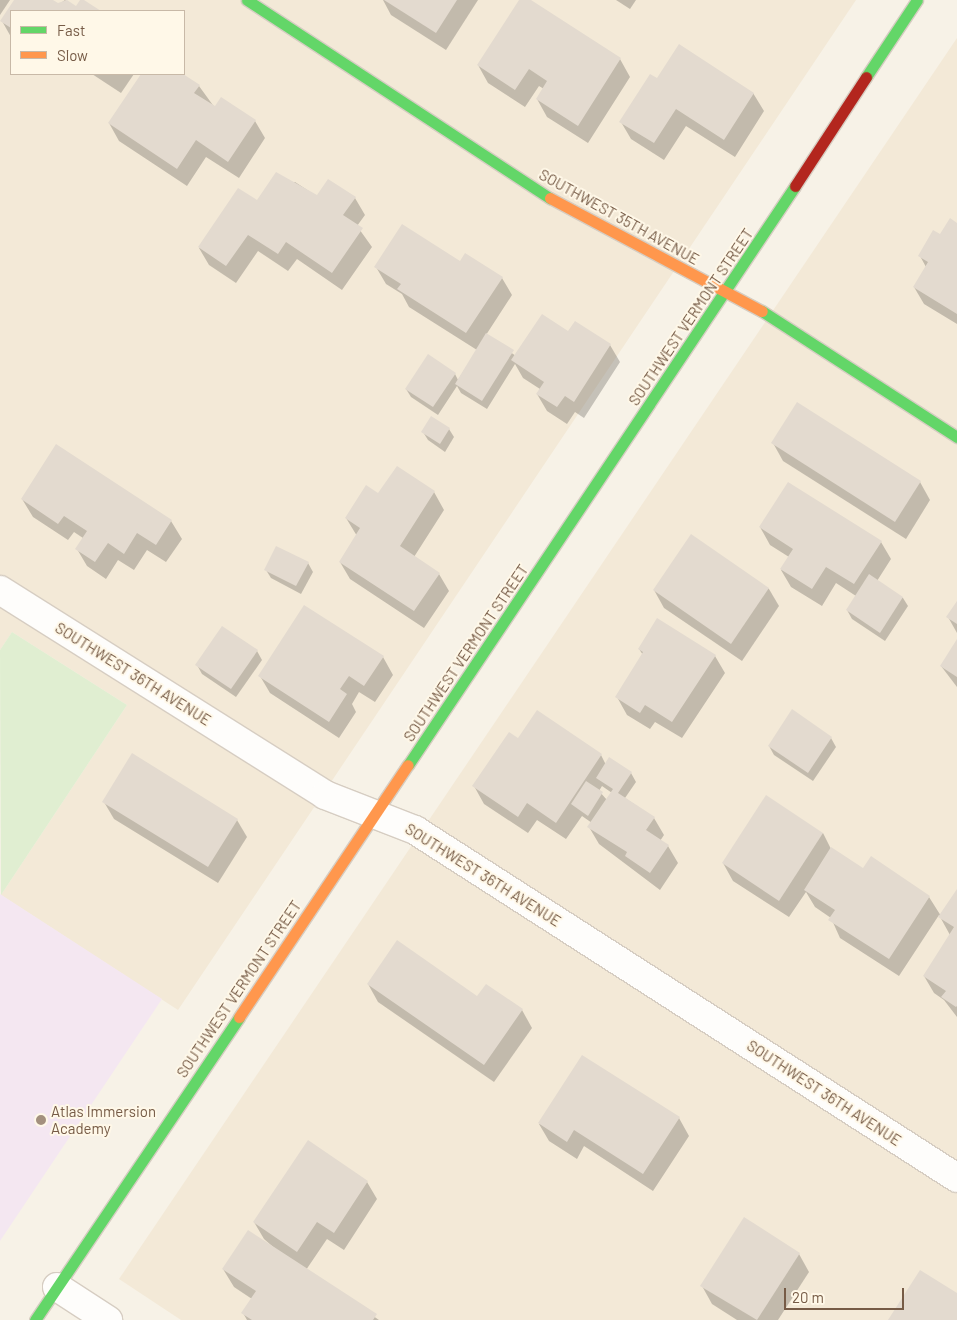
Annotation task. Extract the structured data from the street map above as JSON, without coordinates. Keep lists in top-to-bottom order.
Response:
{
  "streets": {
    "main road": ["SOUTHWEST 35TH AVENUE", "SOUTHWEST VERMONT STREET"],
    "street": ["SOUTHWEST 36TH AVENUE"]
  },
  "crossings": [
    ["SOUTHWEST 35TH AVENUE", "SOUTHWEST VERMONT STREET"],
    ["SOUTHWEST VERMONT STREET", "SOUTHWEST 36TH AVENUE"]
  ],
  "places": ["Atlas Immersion Academy"],
  "legend": ["Fast", "Slow"],
  "scale_bar": "20 m"
}
